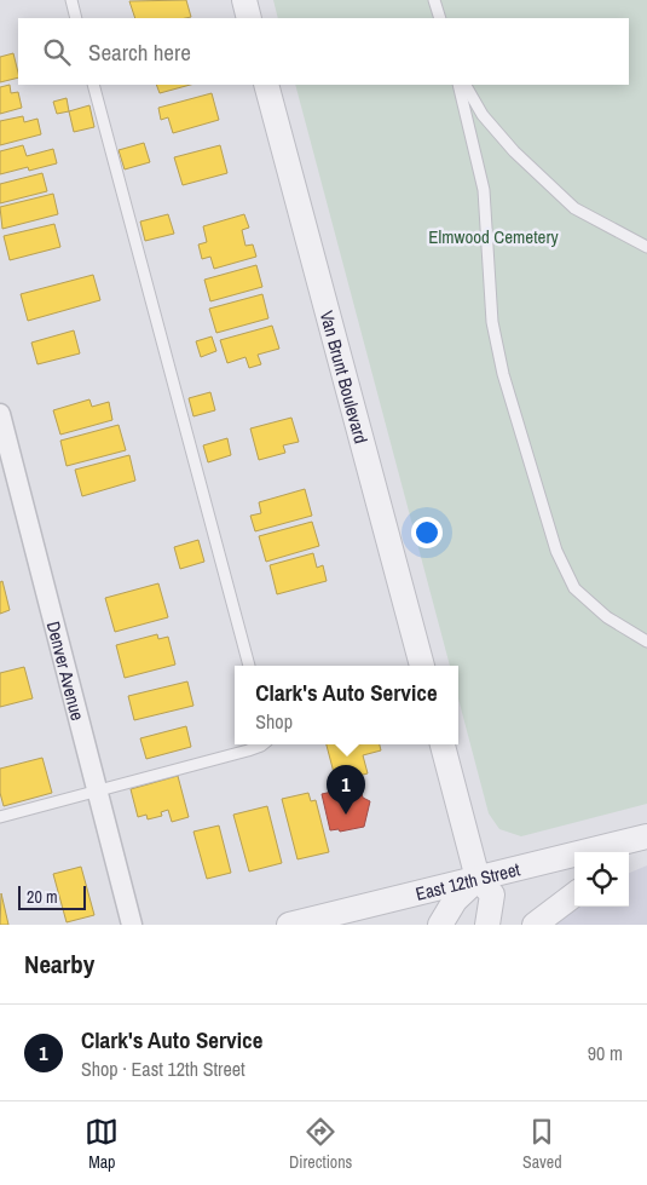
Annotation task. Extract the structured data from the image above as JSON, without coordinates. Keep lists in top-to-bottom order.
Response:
{
  "streets": {
    "street": ["Van Brunt Boulevard", "Denver Avenue", "East 12th Street"]
  },
  "parks": ["Elmwood Cemetery"],
  "scale_bar": "20 m",
  "page": {
    "search": "Search here",
    "popup": ["Clark's Auto Service", "Shop"],
    "pins": "1",
    "scale": "20 m",
    "heading": "Nearby",
    "list": [
      {
        "mark": "1",
        "name": "Clark's Auto Service",
        "note": "Shop · East 12th Street",
        "value": "90 m"
      }
    ],
    "nav": ["Map", "Directions", "Saved"]
  }
}
